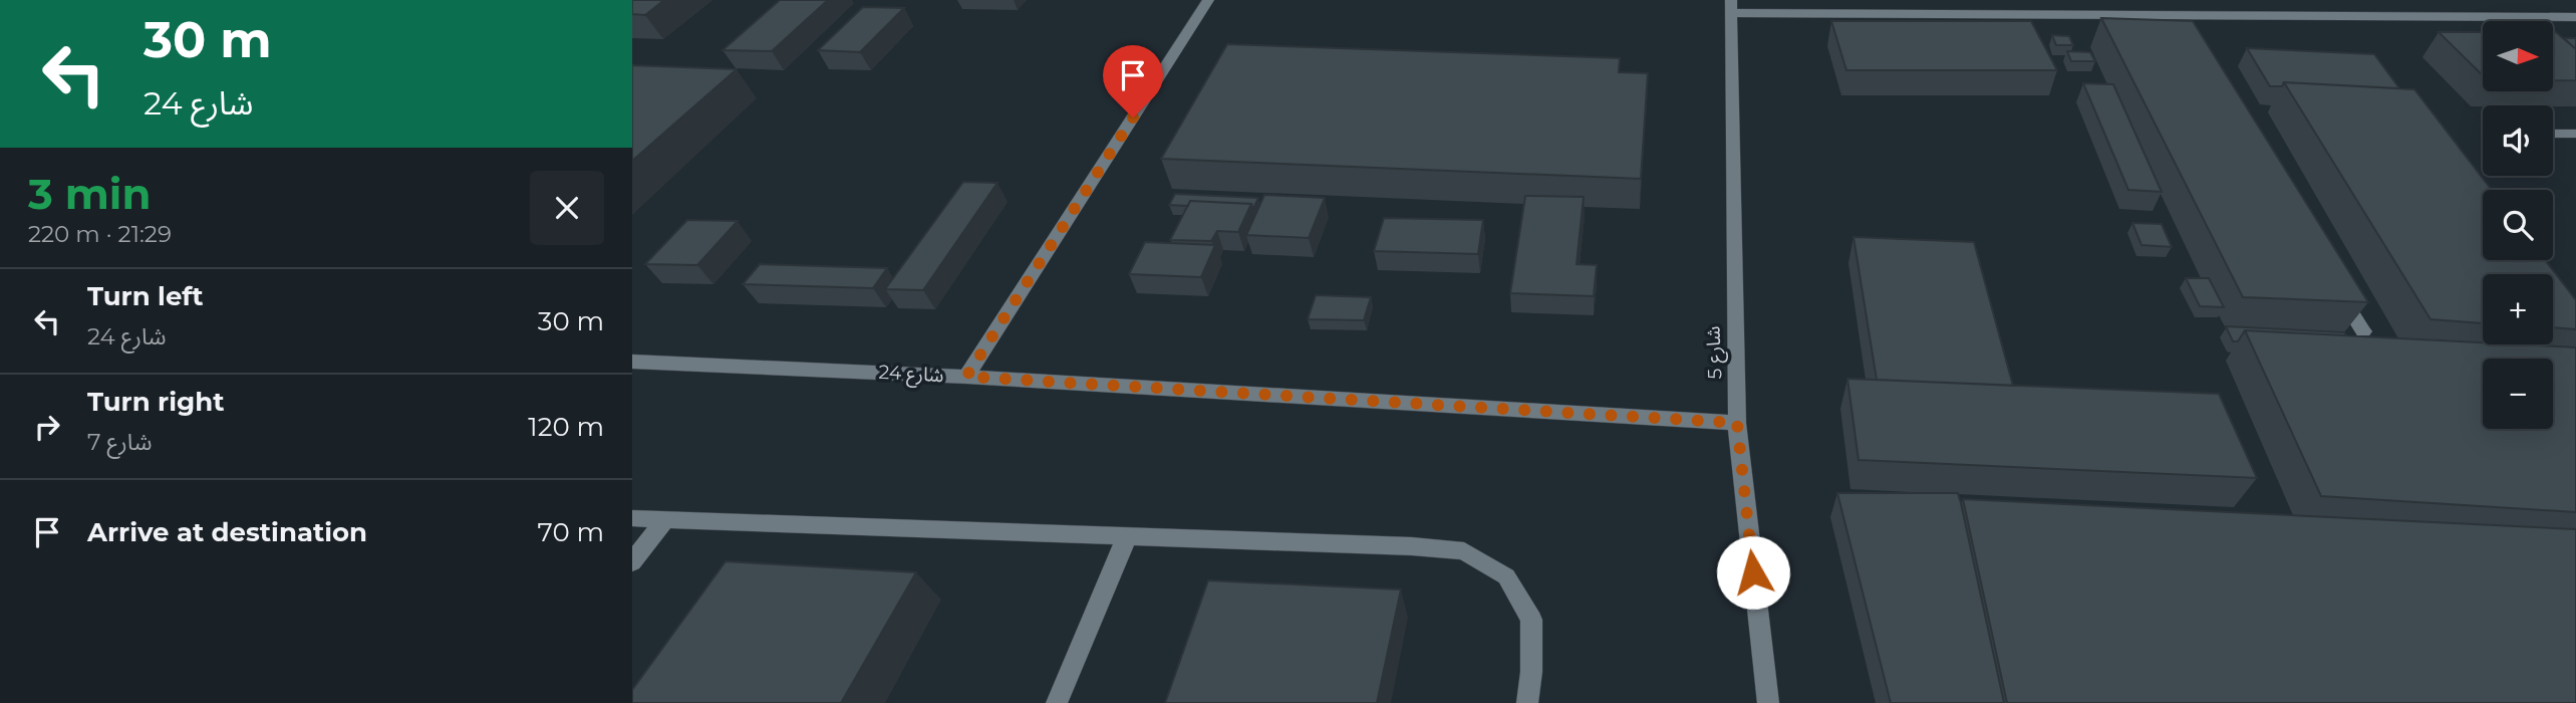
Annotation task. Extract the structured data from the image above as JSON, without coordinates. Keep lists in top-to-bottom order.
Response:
{
  "streets": {
    "street": ["شارع 5", "شارع 24"]
  },
  "crossings": [
    ["شارع 5", "شارع 24"]
  ],
  "north": "right",
  "page": {
    "turn": ["30 m", "شارع 24"],
    "map_buttons": ["+", "−"],
    "heading": ["3 min", "220 m · 21:29"],
    "list": [
      {
        "name": "Turn left",
        "note": "شارع 24",
        "value": "30 m"
      },
      {
        "name": "Turn right",
        "note": "شارع 7",
        "value": "120 m"
      },
      {
        "name": "Arrive at destination",
        "value": "70 m"
      }
    ]
  }
}
